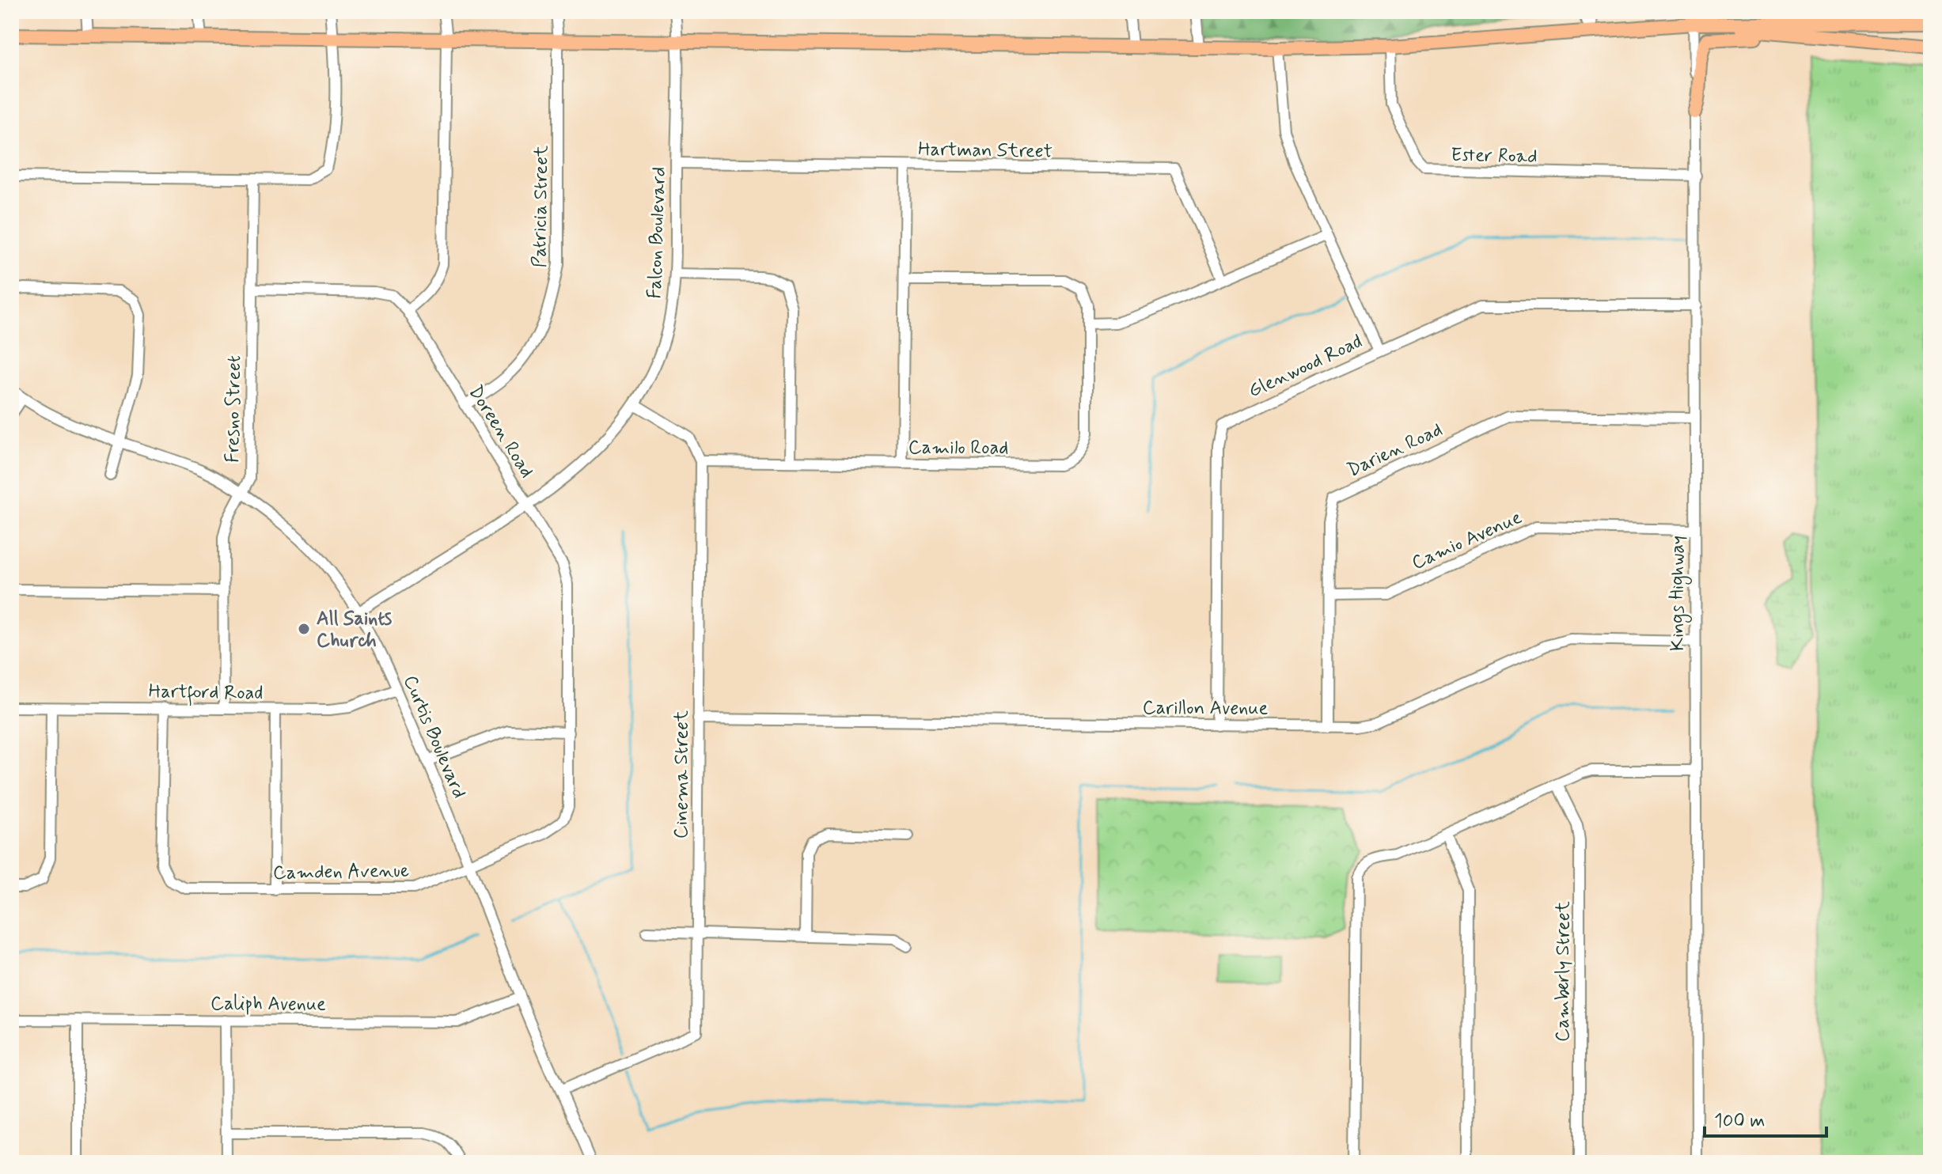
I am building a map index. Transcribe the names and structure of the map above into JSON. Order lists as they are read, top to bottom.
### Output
{
  "streets": {
    "street": [
      "Hartman Street",
      "Ester Road",
      "Patricia Street",
      "Falcon Boulevard",
      "Glenwood Road",
      "Fresno Street",
      "Doreen Road",
      "Camilo Road",
      "Darien Road",
      "Camio Avenue",
      "Kings Highway",
      "Hartford Road",
      "Carillon Avenue",
      "Curtis Boulevard",
      "Cinema Street",
      "Camden Avenue",
      "Camberly Street",
      "Caliph Avenue"
    ]
  },
  "crossings": [
    ["Hartman Street", "Falcon Boulevard"],
    ["Ester Road", "Kings Highway"],
    ["Patricia Street", "Doreen Road"],
    ["Falcon Boulevard", "Doreen Road"],
    ["Falcon Boulevard", "Curtis Boulevard"],
    ["Glenwood Road", "Kings Highway"],
    ["Glenwood Road", "Carillon Avenue"],
    ["Fresno Street", "Doreen Road"],
    ["Fresno Street", "Hartford Road"],
    ["Fresno Street", "Curtis Boulevard"],
    ["Doreen Road", "Camden Avenue"],
    ["Camilo Road", "Cinema Street"],
    ["Darien Road", "Camio Avenue"],
    ["Darien Road", "Kings Highway"],
    ["Darien Road", "Carillon Avenue"],
    ["Camio Avenue", "Kings Highway"],
    ["Kings Highway", "Carillon Avenue"],
    ["Hartford Road", "Curtis Boulevard"],
    ["Hartford Road", "Camden Avenue"],
    ["Carillon Avenue", "Cinema Street"],
    ["Curtis Boulevard", "Cinema Street"],
    ["Curtis Boulevard", "Camden Avenue"],
    ["Curtis Boulevard", "Caliph Avenue"]
  ],
  "places": ["All Saints Church"],
  "scale_bar": "100 m"
}
